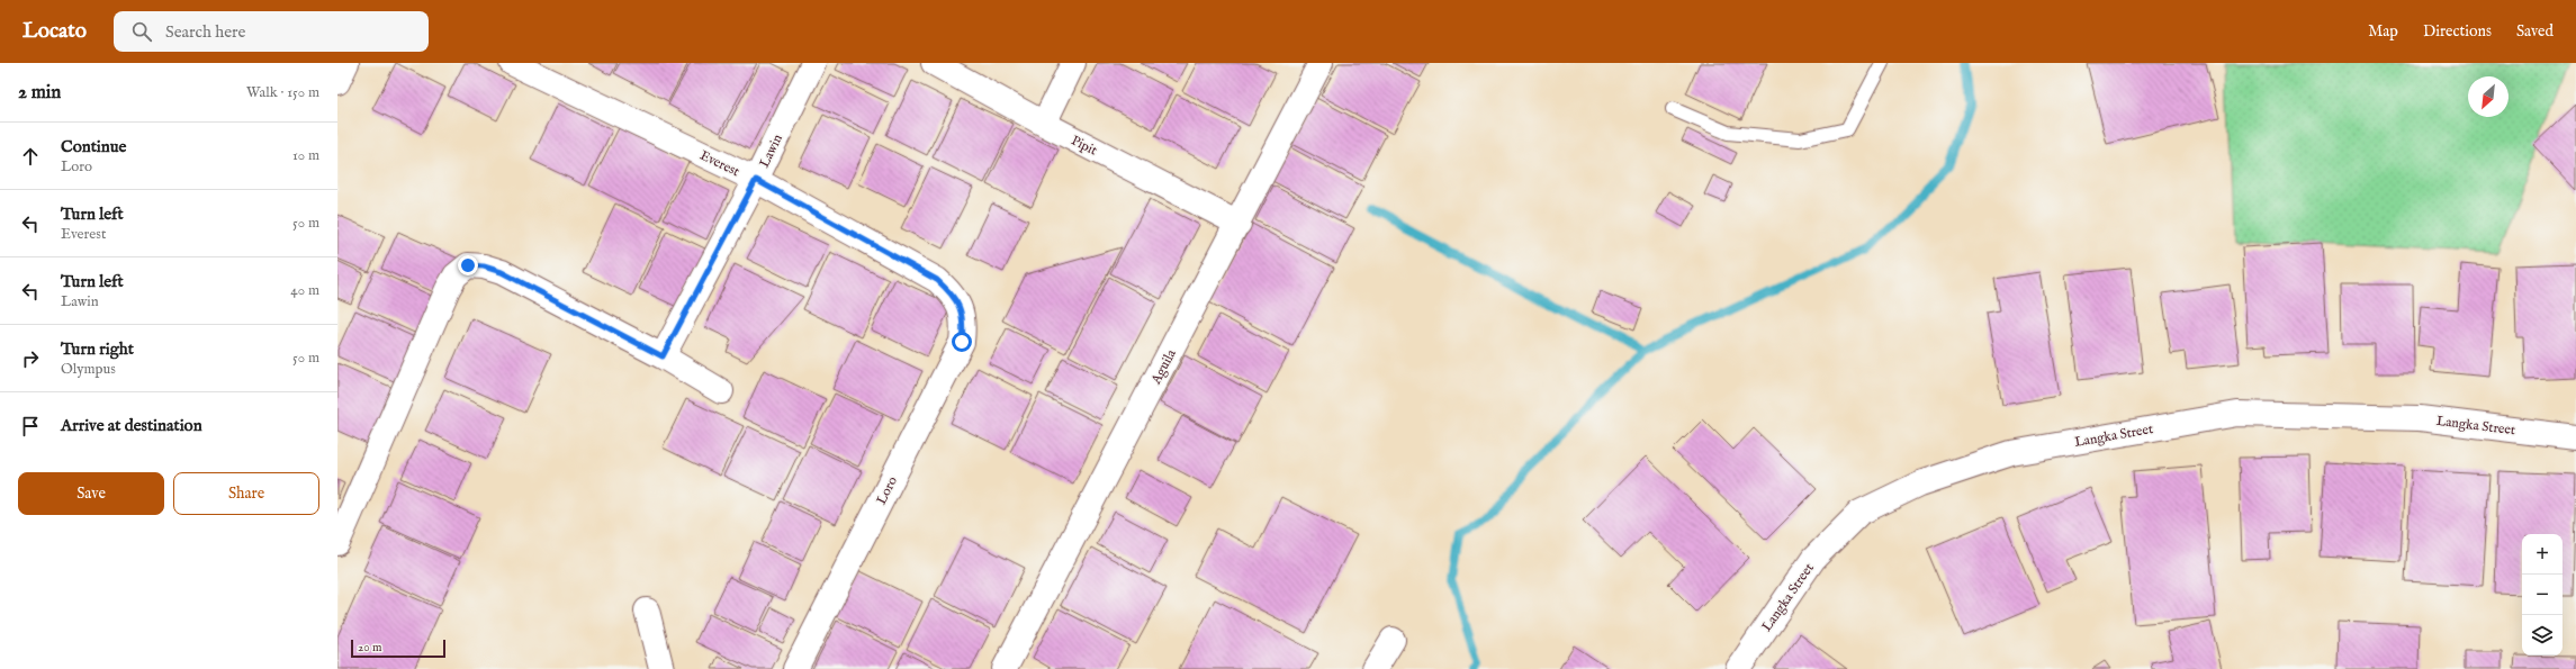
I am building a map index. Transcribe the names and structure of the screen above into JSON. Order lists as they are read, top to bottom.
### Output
{
  "streets": {
    "street": [
      "Pipit",
      "Lawin",
      "Everest",
      "Aguila",
      "Langka Street",
      "Loro"
    ]
  },
  "crossings": [
    ["Pipit", "Aguila"],
    ["Lawin", "Everest"],
    ["Everest", "Loro"]
  ],
  "scale_bar": "20 m",
  "north": "bottom left",
  "page": {
    "header": "Locato",
    "search": "Search here",
    "nav": ["Map", "Directions", "Saved"],
    "heading": ["2 min", "Walk · 150 m"],
    "list": [
      ["Continue", "Loro", "10 m"],
      ["Turn left", "Everest", "50 m"],
      ["Turn left", "Lawin", "40 m"],
      ["Turn right", "Olympus", "50 m"],
      "Arrive at destination"
    ],
    "buttons": ["Save", "Share"],
    "map_buttons": ["+", "−"],
    "scale": "20 m"
  }
}
